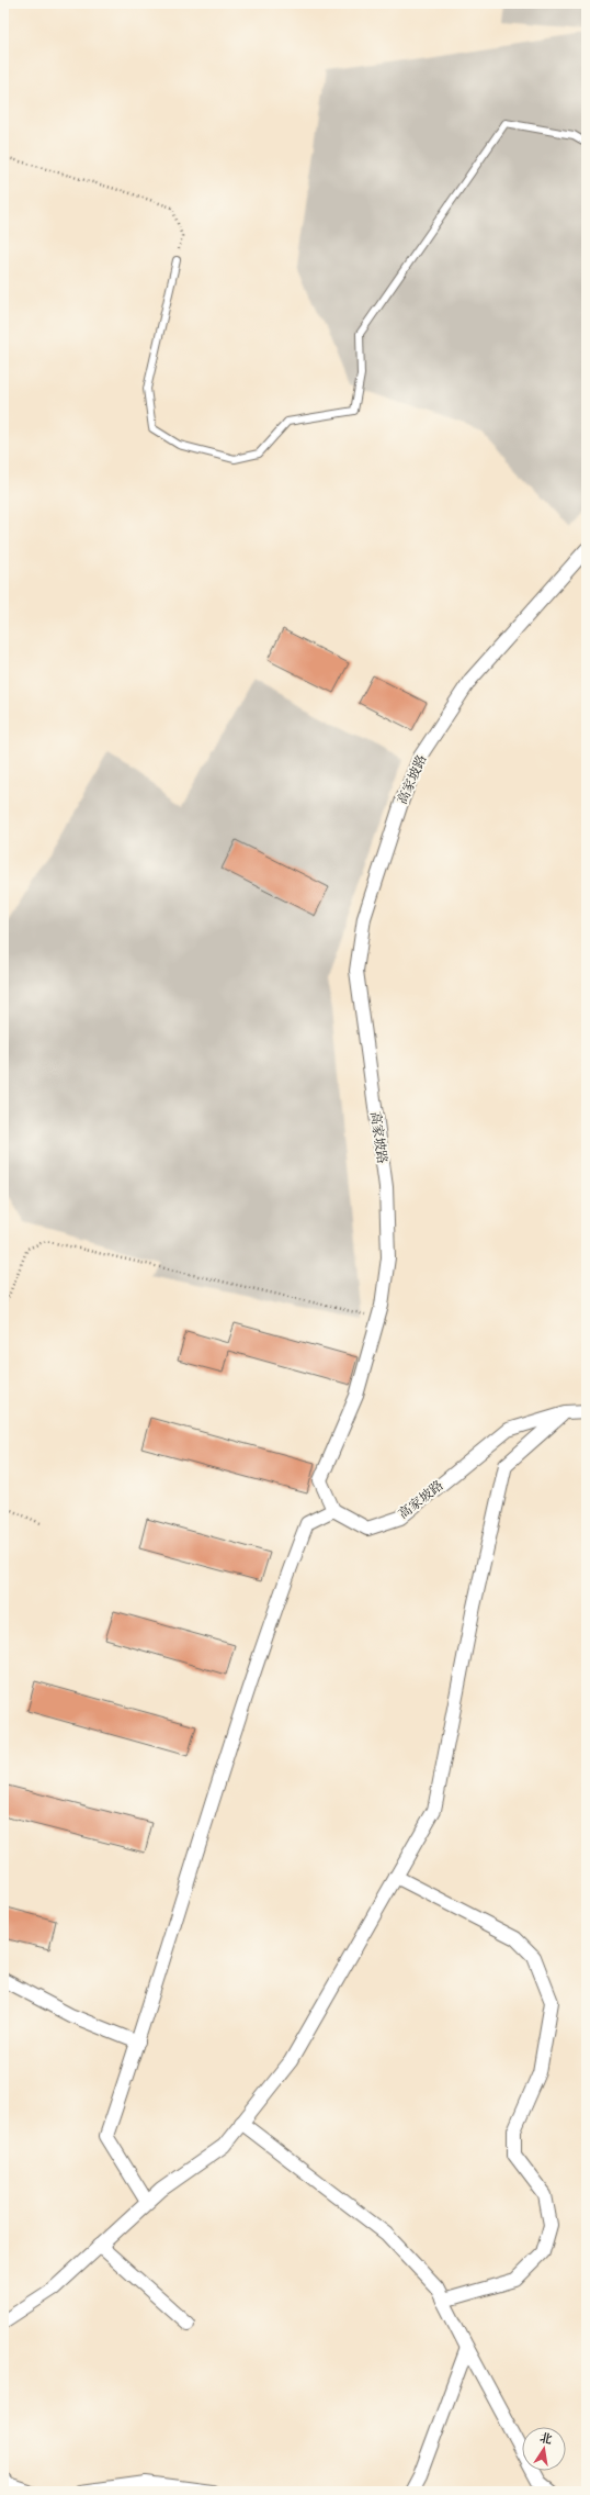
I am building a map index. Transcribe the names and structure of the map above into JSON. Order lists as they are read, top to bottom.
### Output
{
  "streets": {
    "street": ["高家坡路"]
  },
  "north": "top"
}
